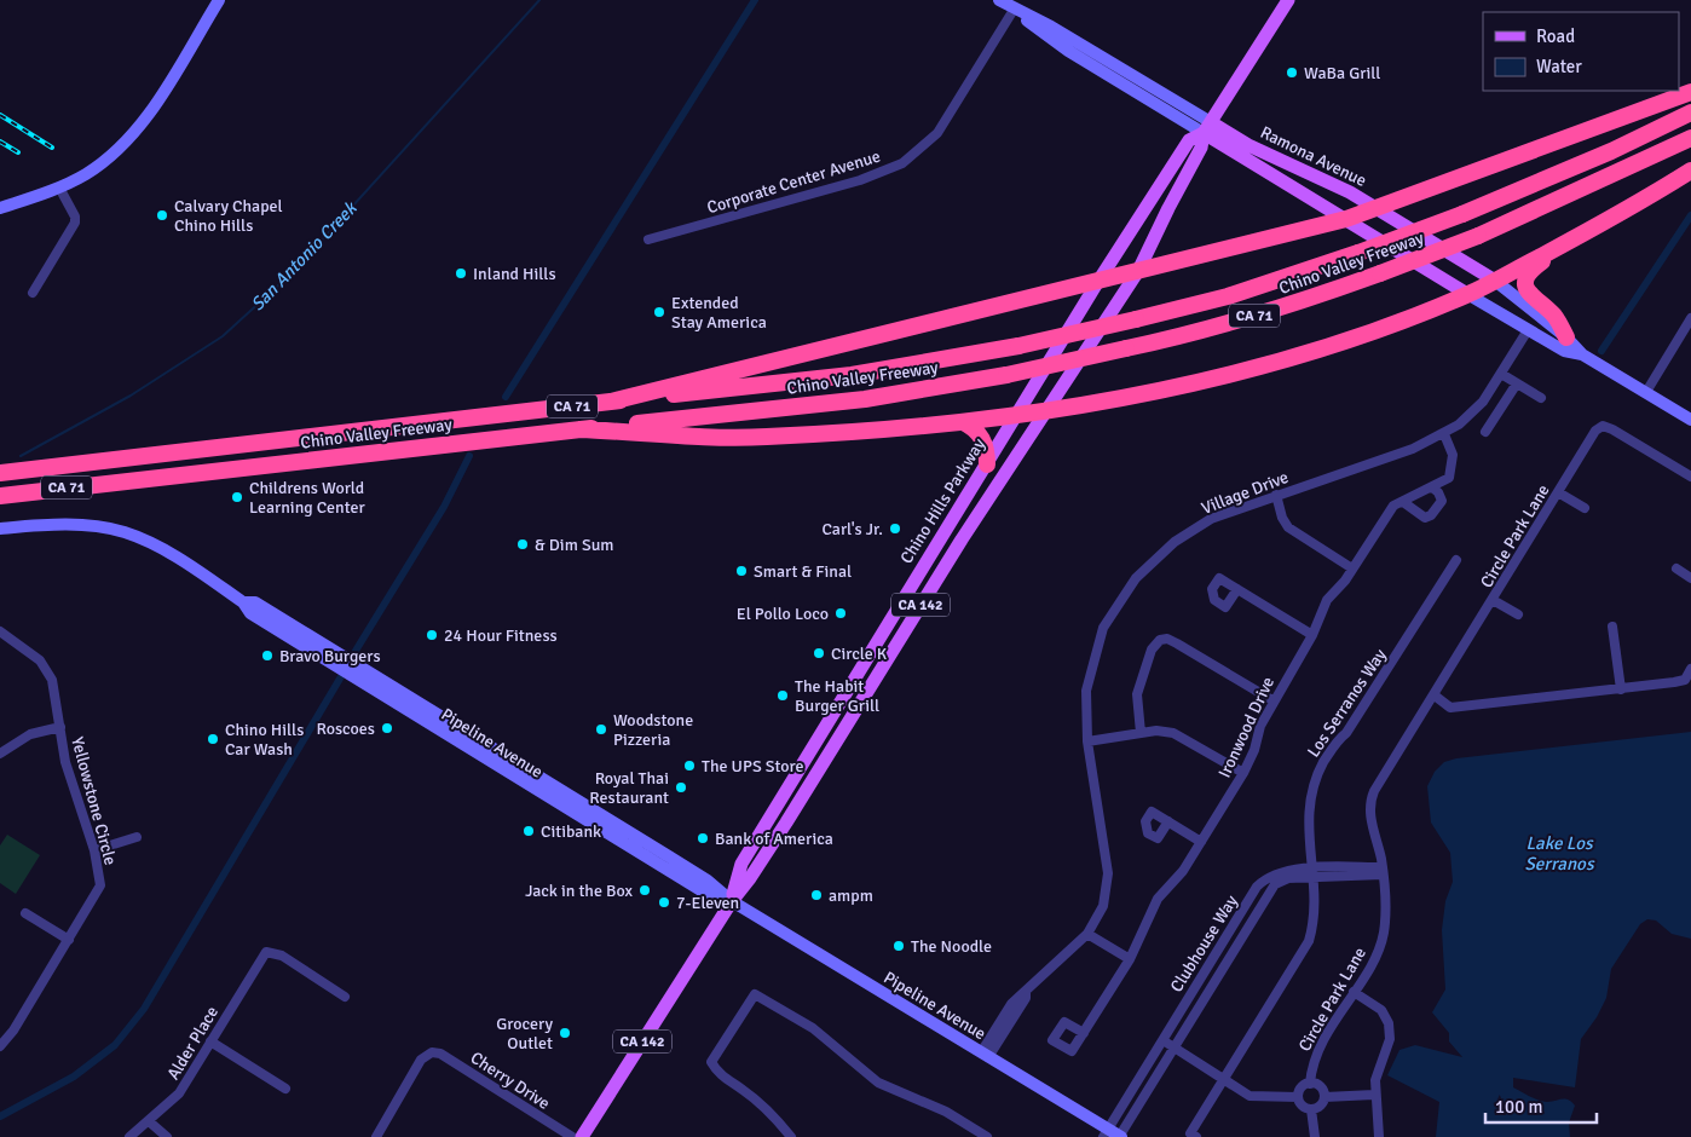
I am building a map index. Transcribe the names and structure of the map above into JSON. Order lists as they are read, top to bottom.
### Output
{
  "streets": {
    "highway": ["Chino Valley Freeway", "CA 71"],
    "main road": [
      "Ramona Avenue",
      "Chino Hills Parkway",
      "CA 142",
      "Pipeline Avenue"
    ],
    "street": [
      "Corporate Center Avenue",
      "Village Drive",
      "Circle Park Lane",
      "Los Serranos Way",
      "Ironwood Drive",
      "Yellowstone Circle",
      "Clubhouse Way",
      "Alder Place",
      "Cherry Drive"
    ]
  },
  "crossings": [
    ["Ramona Avenue", "Corporate Center Avenue"],
    ["Ramona Avenue", "Village Drive"],
    ["Ramona Avenue", "Chino Hills Parkway"],
    ["Village Drive", "Ironwood Drive"],
    ["Village Drive", "Pipeline Avenue"],
    ["Chino Hills Parkway", "Pipeline Avenue"],
    ["Circle Park Lane", "Clubhouse Way"],
    ["Los Serranos Way", "Clubhouse Way"],
    ["Pipeline Avenue", "Clubhouse Way"]
  ],
  "water": ["San Antonio Creek", "Lake Los Serranos"],
  "places": [
    "WaBa Grill",
    "Calvary Chapel Chino Hills",
    "Inland Hills",
    "Extended Stay America",
    "Childrens World Learning Center",
    "Carl's Jr.",
    "& Dim Sum",
    "Smart & Final",
    "El Pollo Loco",
    "24 Hour Fitness",
    "Circle K",
    "Bravo Burgers",
    "The Habit Burger Grill",
    "Roscoes",
    "Woodstone Pizzeria",
    "Chino Hills Car Wash",
    "The UPS Store",
    "Royal Thai Restaurant",
    "Citibank",
    "Bank of America",
    "Jack in the Box",
    "ampm",
    "7-Eleven",
    "The Noodle",
    "Grocery Outlet"
  ],
  "legend": ["Road", "Water"],
  "scale_bar": "100 m"
}
